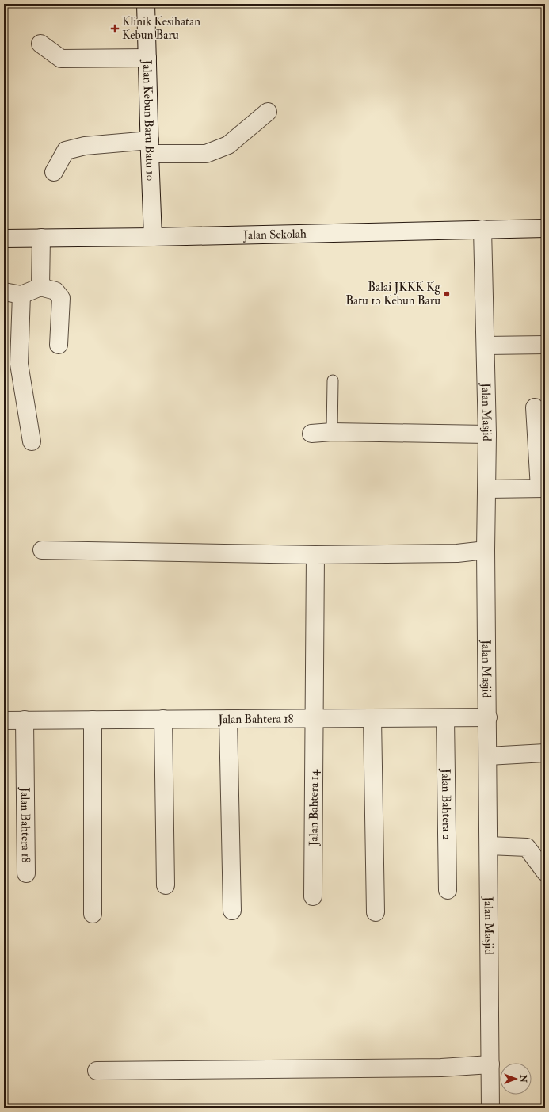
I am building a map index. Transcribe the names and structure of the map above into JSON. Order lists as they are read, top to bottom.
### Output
{
  "streets": {
    "street": [
      "Jalan Kebun Baru Batu 10",
      "Jalan Sekolah",
      "Jalan Masjid",
      "Jalan Bahtera 18",
      "Jalan Bahtera 2",
      "Jalan Bahtera 14"
    ]
  },
  "crossings": [
    ["Jalan Kebun Baru Batu 10", "Jalan Sekolah"],
    ["Jalan Sekolah", "Jalan Masjid"],
    ["Jalan Masjid", "Jalan Bahtera 18"],
    ["Jalan Bahtera 18", "Jalan Bahtera 2"],
    ["Jalan Bahtera 18", "Jalan Bahtera 14"]
  ],
  "places": {
    "health": ["Klinik Kesihatan Kebun Baru"],
    "other": ["Balai JKKK Kg Batu 10 Kebun Baru"]
  },
  "north": "right"
}
